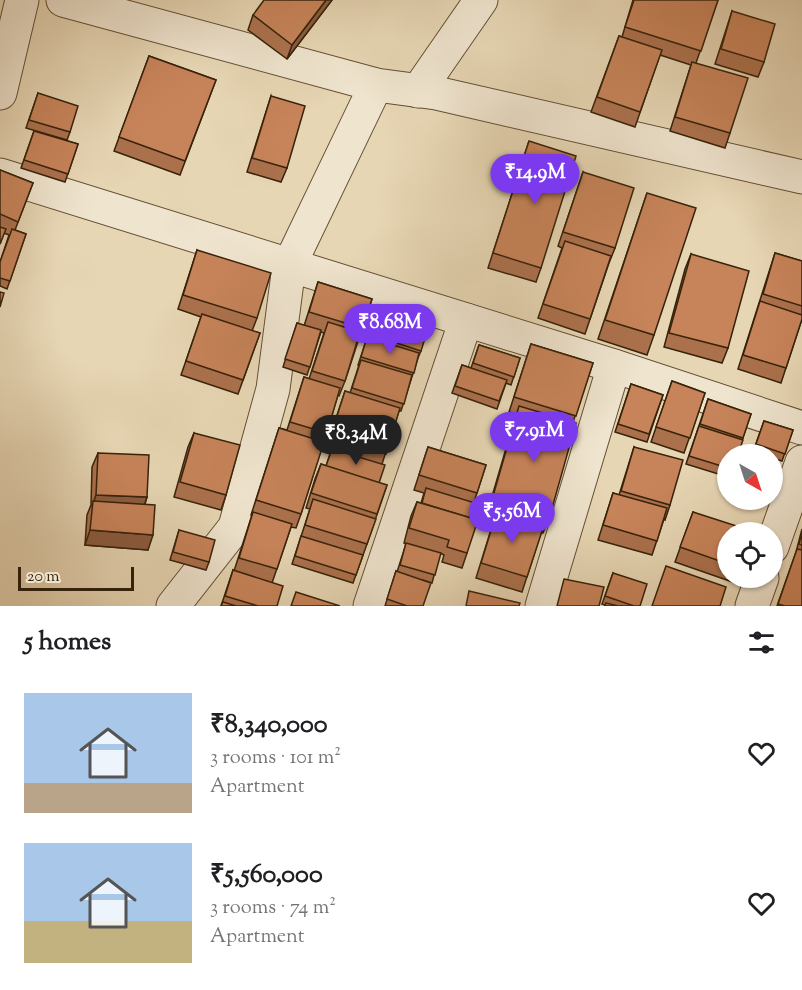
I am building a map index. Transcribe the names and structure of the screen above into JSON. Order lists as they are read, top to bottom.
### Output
{
  "scale_bar": "20 m",
  "north": "bottom right",
  "page": {
    "price": [
      "₹14.9M",
      "₹8.68M",
      "₹7.91M",
      "₹8.34M",
      "₹5.56M"
    ],
    "scale": "20 m",
    "heading": "5 homes",
    "list": [
      {
        "name": "₹8,340,000",
        "note": "3 rooms · 101 m² · Apartment"
      },
      {
        "name": "₹5,560,000",
        "note": "3 rooms · 74 m² · Apartment"
      }
    ]
  }
}
